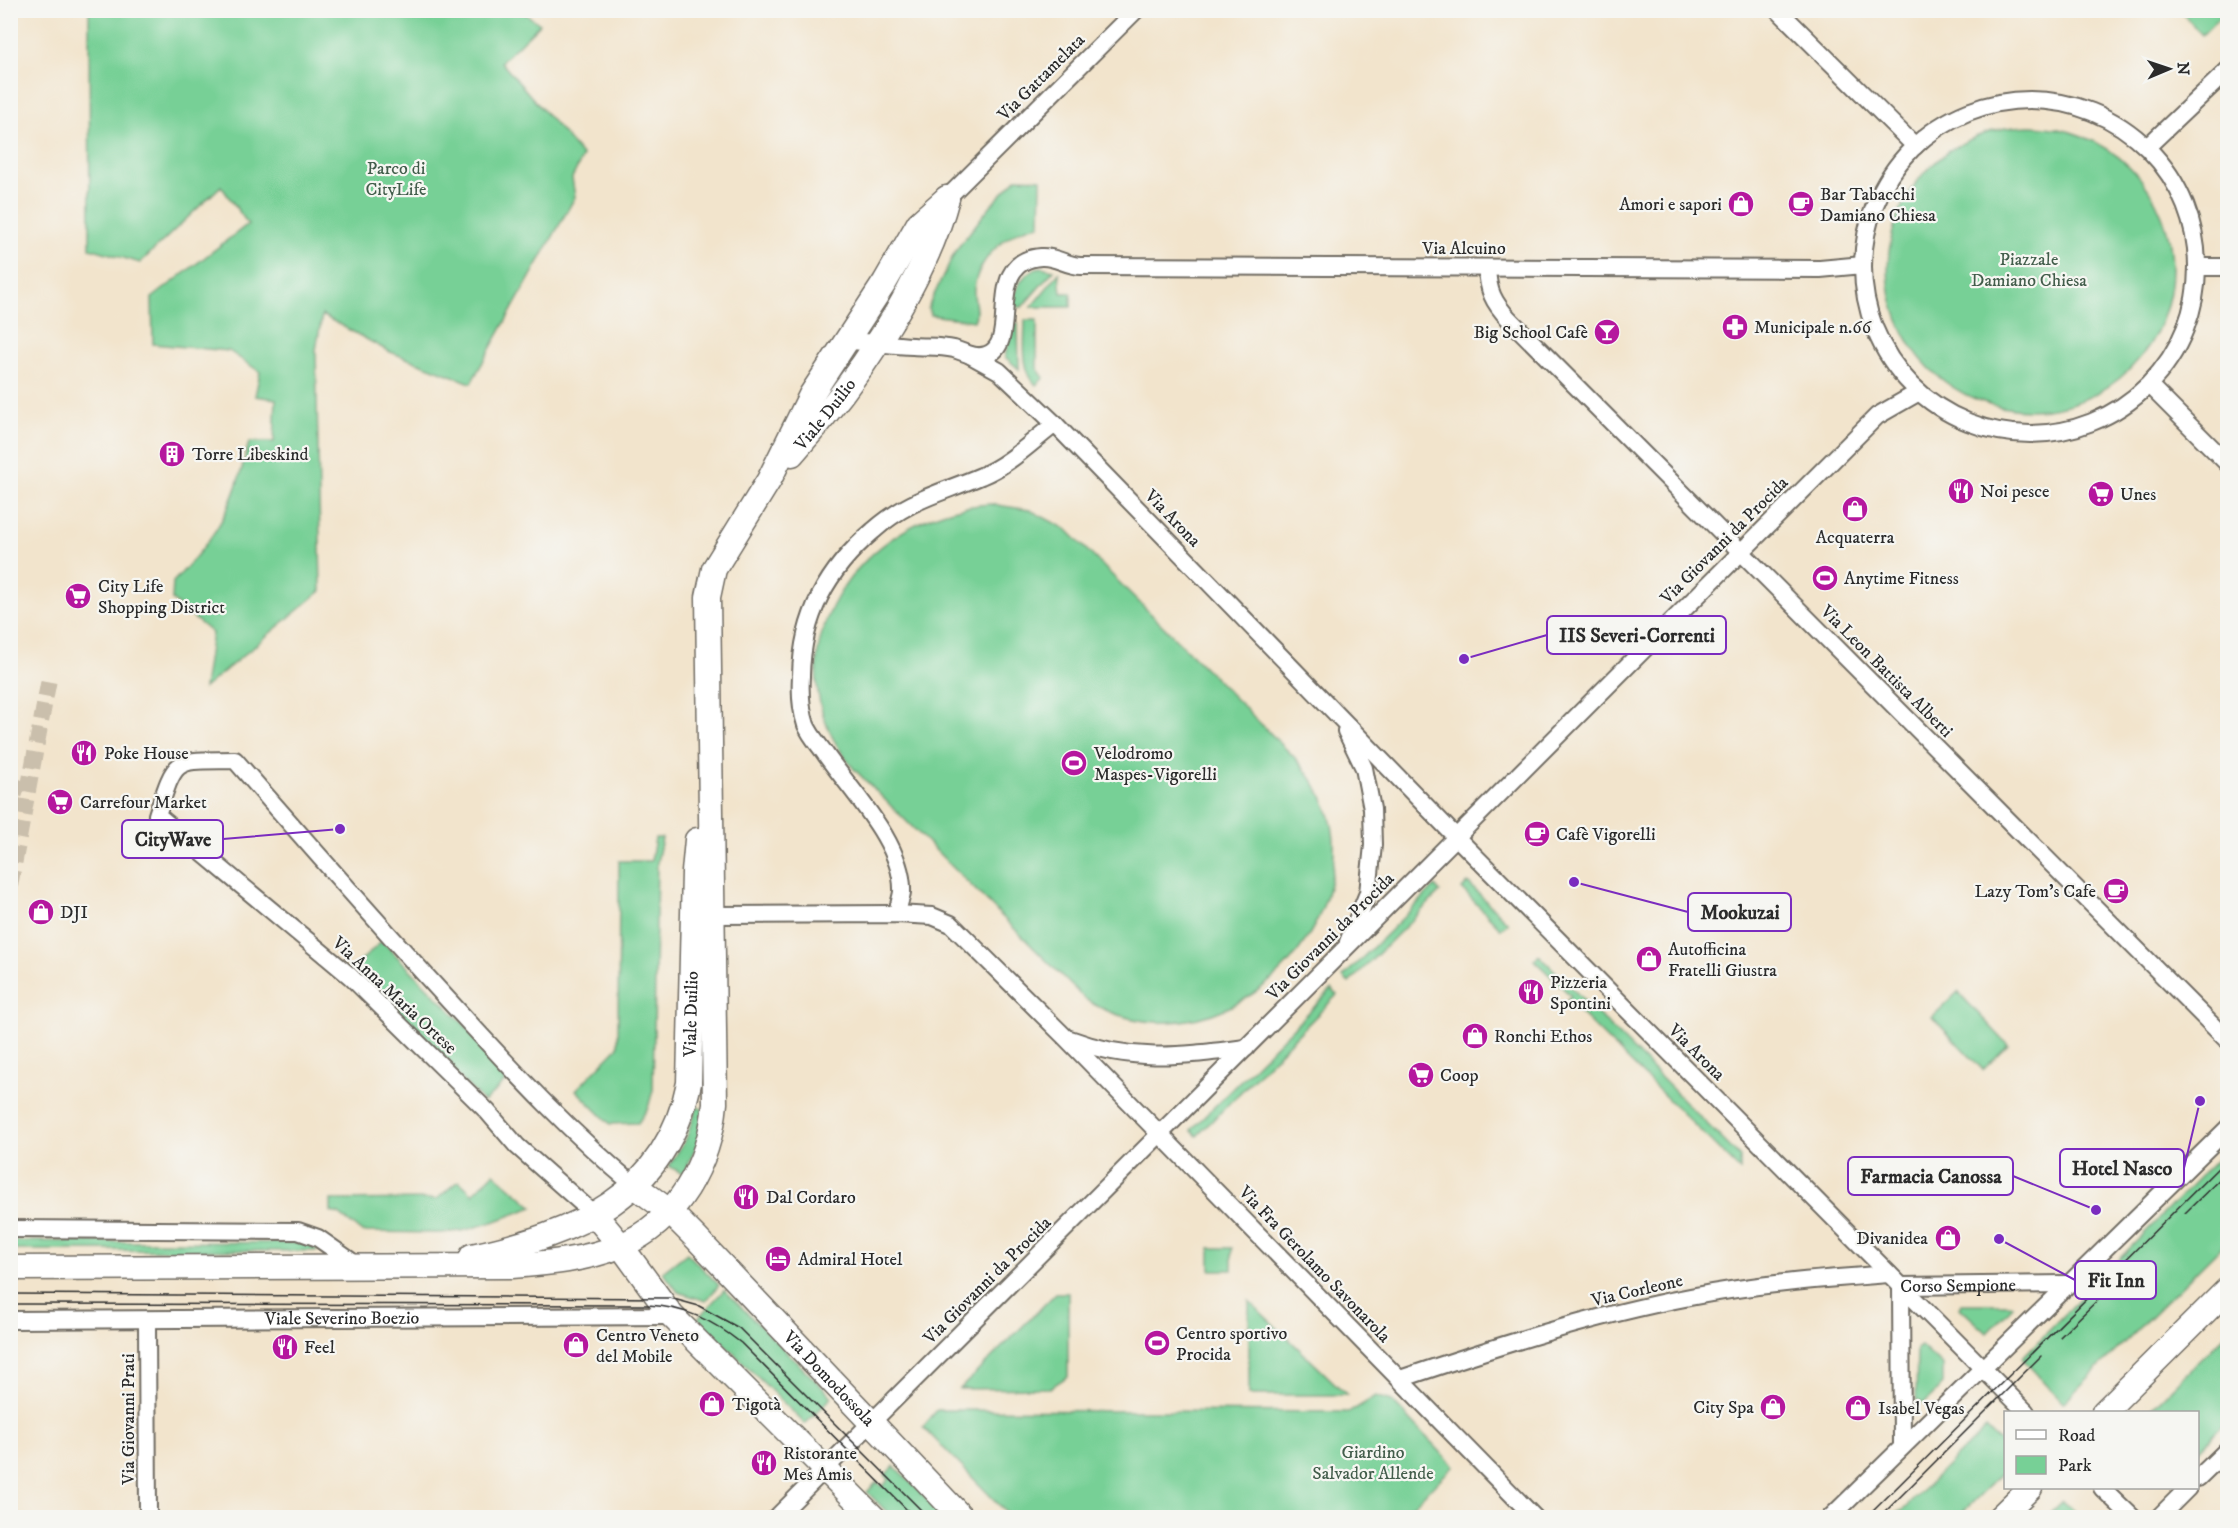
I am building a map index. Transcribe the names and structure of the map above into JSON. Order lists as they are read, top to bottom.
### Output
{
  "streets": {
    "street": [
      "Via Gattamelata",
      "Via Alcuino",
      "Viale Duilio",
      "Via Arona",
      "Via Giovanni da Procida",
      "Via Leon Battista Alberti",
      "Via Anna Maria Ortese",
      "Via Fra Gerolamo Savonarola",
      "Via Corleone",
      "Corso Sempione",
      "Viale Severino Boezio",
      "Via Domodossola",
      "Via Giovanni Prati"
    ]
  },
  "crossings": [
    ["Via Gattamelata", "Viale Duilio"],
    ["Via Alcuino", "Via Arona"],
    ["Via Alcuino", "Via Leon Battista Alberti"],
    ["Viale Duilio", "Via Arona"],
    ["Viale Duilio", "Via Anna Maria Ortese"],
    ["Viale Duilio", "Via Fra Gerolamo Savonarola"],
    ["Viale Duilio", "Via Domodossola"],
    ["Via Arona", "Via Giovanni da Procida"],
    ["Via Arona", "Via Corleone"],
    ["Via Arona", "Corso Sempione"],
    ["Via Giovanni da Procida", "Via Leon Battista Alberti"],
    ["Via Giovanni da Procida", "Via Fra Gerolamo Savonarola"],
    ["Via Giovanni da Procida", "Via Domodossola"],
    ["Via Anna Maria Ortese", "Via Domodossola"],
    ["Via Fra Gerolamo Savonarola", "Via Corleone"],
    ["Via Corleone", "Corso Sempione"],
    ["Viale Severino Boezio", "Via Giovanni Prati"]
  ],
  "parks": ["Parco di CityLife", "Piazzale Damiano Chiesa", "Giardino Salvador Allende"],
  "places": {
    "shop": [
      "Amori e sapori",
      "Acquaterra",
      "DJI",
      "Autofficina Fratelli Giustra",
      "Ronchi Ethos",
      "Divanidea",
      "Centro Veneto del Mobile",
      "Tigotà",
      "City Spa",
      "Isabel Vegas"
    ],
    "cafe": ["Bar Tabacchi Damiano Chiesa", "Cafè Vigorelli", "Lazy Tom's Cafe"],
    "pharmacy": ["Municipale n.66"],
    "bar": ["Big School Cafè"],
    "building": ["Torre Libeskind"],
    "restaurant": [
      "Noi pesce",
      "Poke House",
      "Pizzeria Spontini",
      "Dal Cordaro",
      "Feel",
      "Ristorante Mes Amis"
    ],
    "supermarket": [
      "Unes",
      "City Life Shopping District",
      "Carrefour Market",
      "Coop"
    ],
    "sports": ["Anytime Fitness", "Velodromo Maspes-Vigorelli", "Centro sportivo Procida"],
    "other": [
      "IIS Severi-Correnti",
      "CityWave",
      "Mookuzai",
      "Hotel Nasco",
      "Farmacia Canossa",
      "Fit Inn"
    ],
    "hotel": ["Admiral Hotel"]
  },
  "legend": ["Road", "Park"],
  "north": "right"
}
